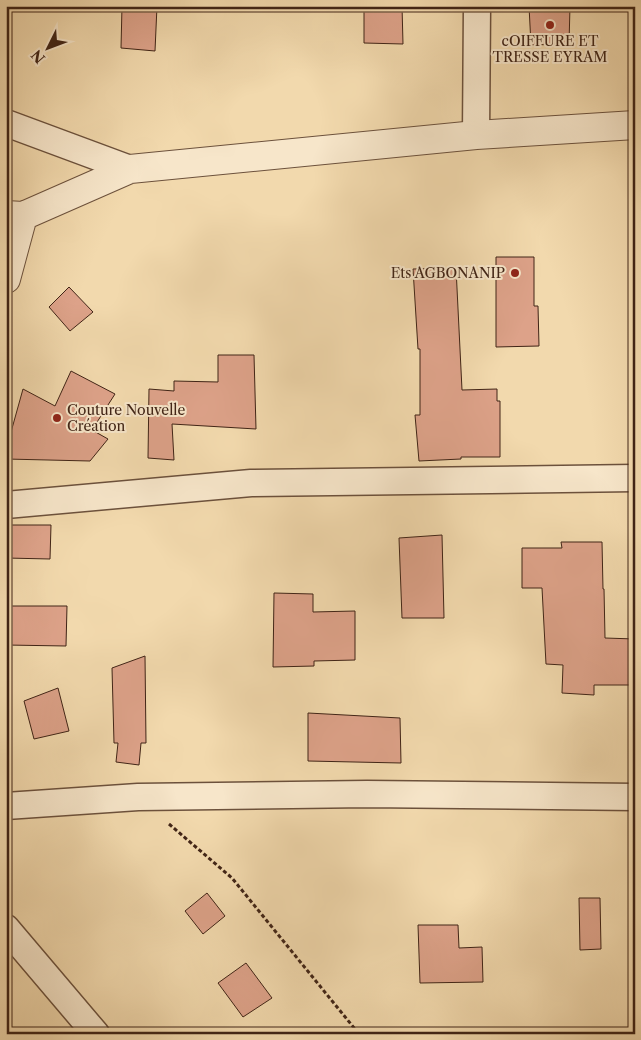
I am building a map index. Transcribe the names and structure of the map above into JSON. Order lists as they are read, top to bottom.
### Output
{
  "places": ["cOIFFURE ET TRESSE EYRAM", "Ets AGBONANIP", "Couture Nouvelle Création"],
  "north": "bottom left"
}
